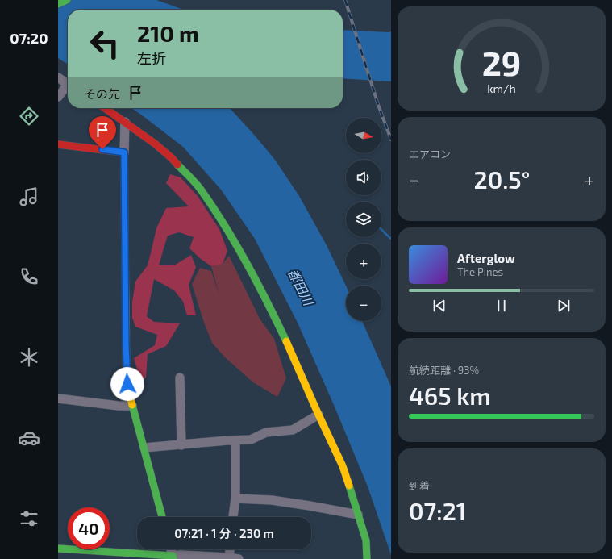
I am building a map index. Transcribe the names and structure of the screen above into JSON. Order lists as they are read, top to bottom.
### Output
{
  "water": ["都田川"],
  "north": "right",
  "page": {
    "tabs": "07:20",
    "turn": ["210 m", "左折"],
    "then": "その先",
    "tile": [
      "エアコン",
      ["航続距離 · 93%", "465 km"],
      ["到着", "07:21"]
    ],
    "map_buttons": ["+", "−"],
    "heat": ["−", "20.5°", "+"],
    "song": ["Afterglow", "The Pines"],
    "limit": "40",
    "trip": "07:21 · 1 分 · 230 m",
    "gauge": ["29", "km/h"]
  }
}
